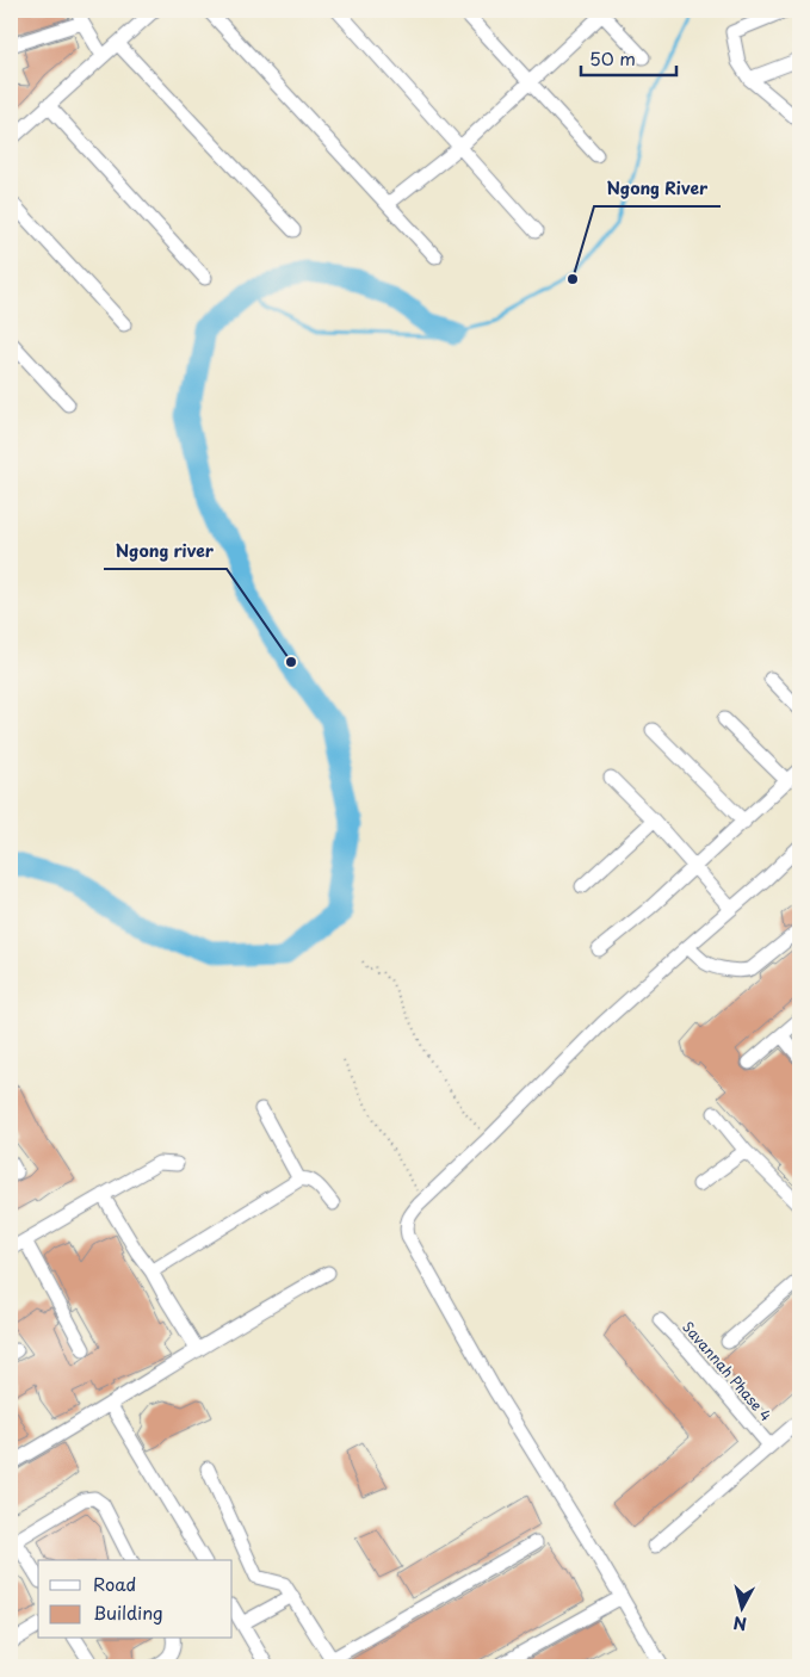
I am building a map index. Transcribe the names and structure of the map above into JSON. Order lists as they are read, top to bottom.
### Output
{
  "streets": {
    "street": ["Savannah Phase 4"]
  },
  "places": ["Ngong River", "Ngong river"],
  "legend": ["Road", "Building"],
  "scale_bar": "50 m",
  "north": "bottom"
}
